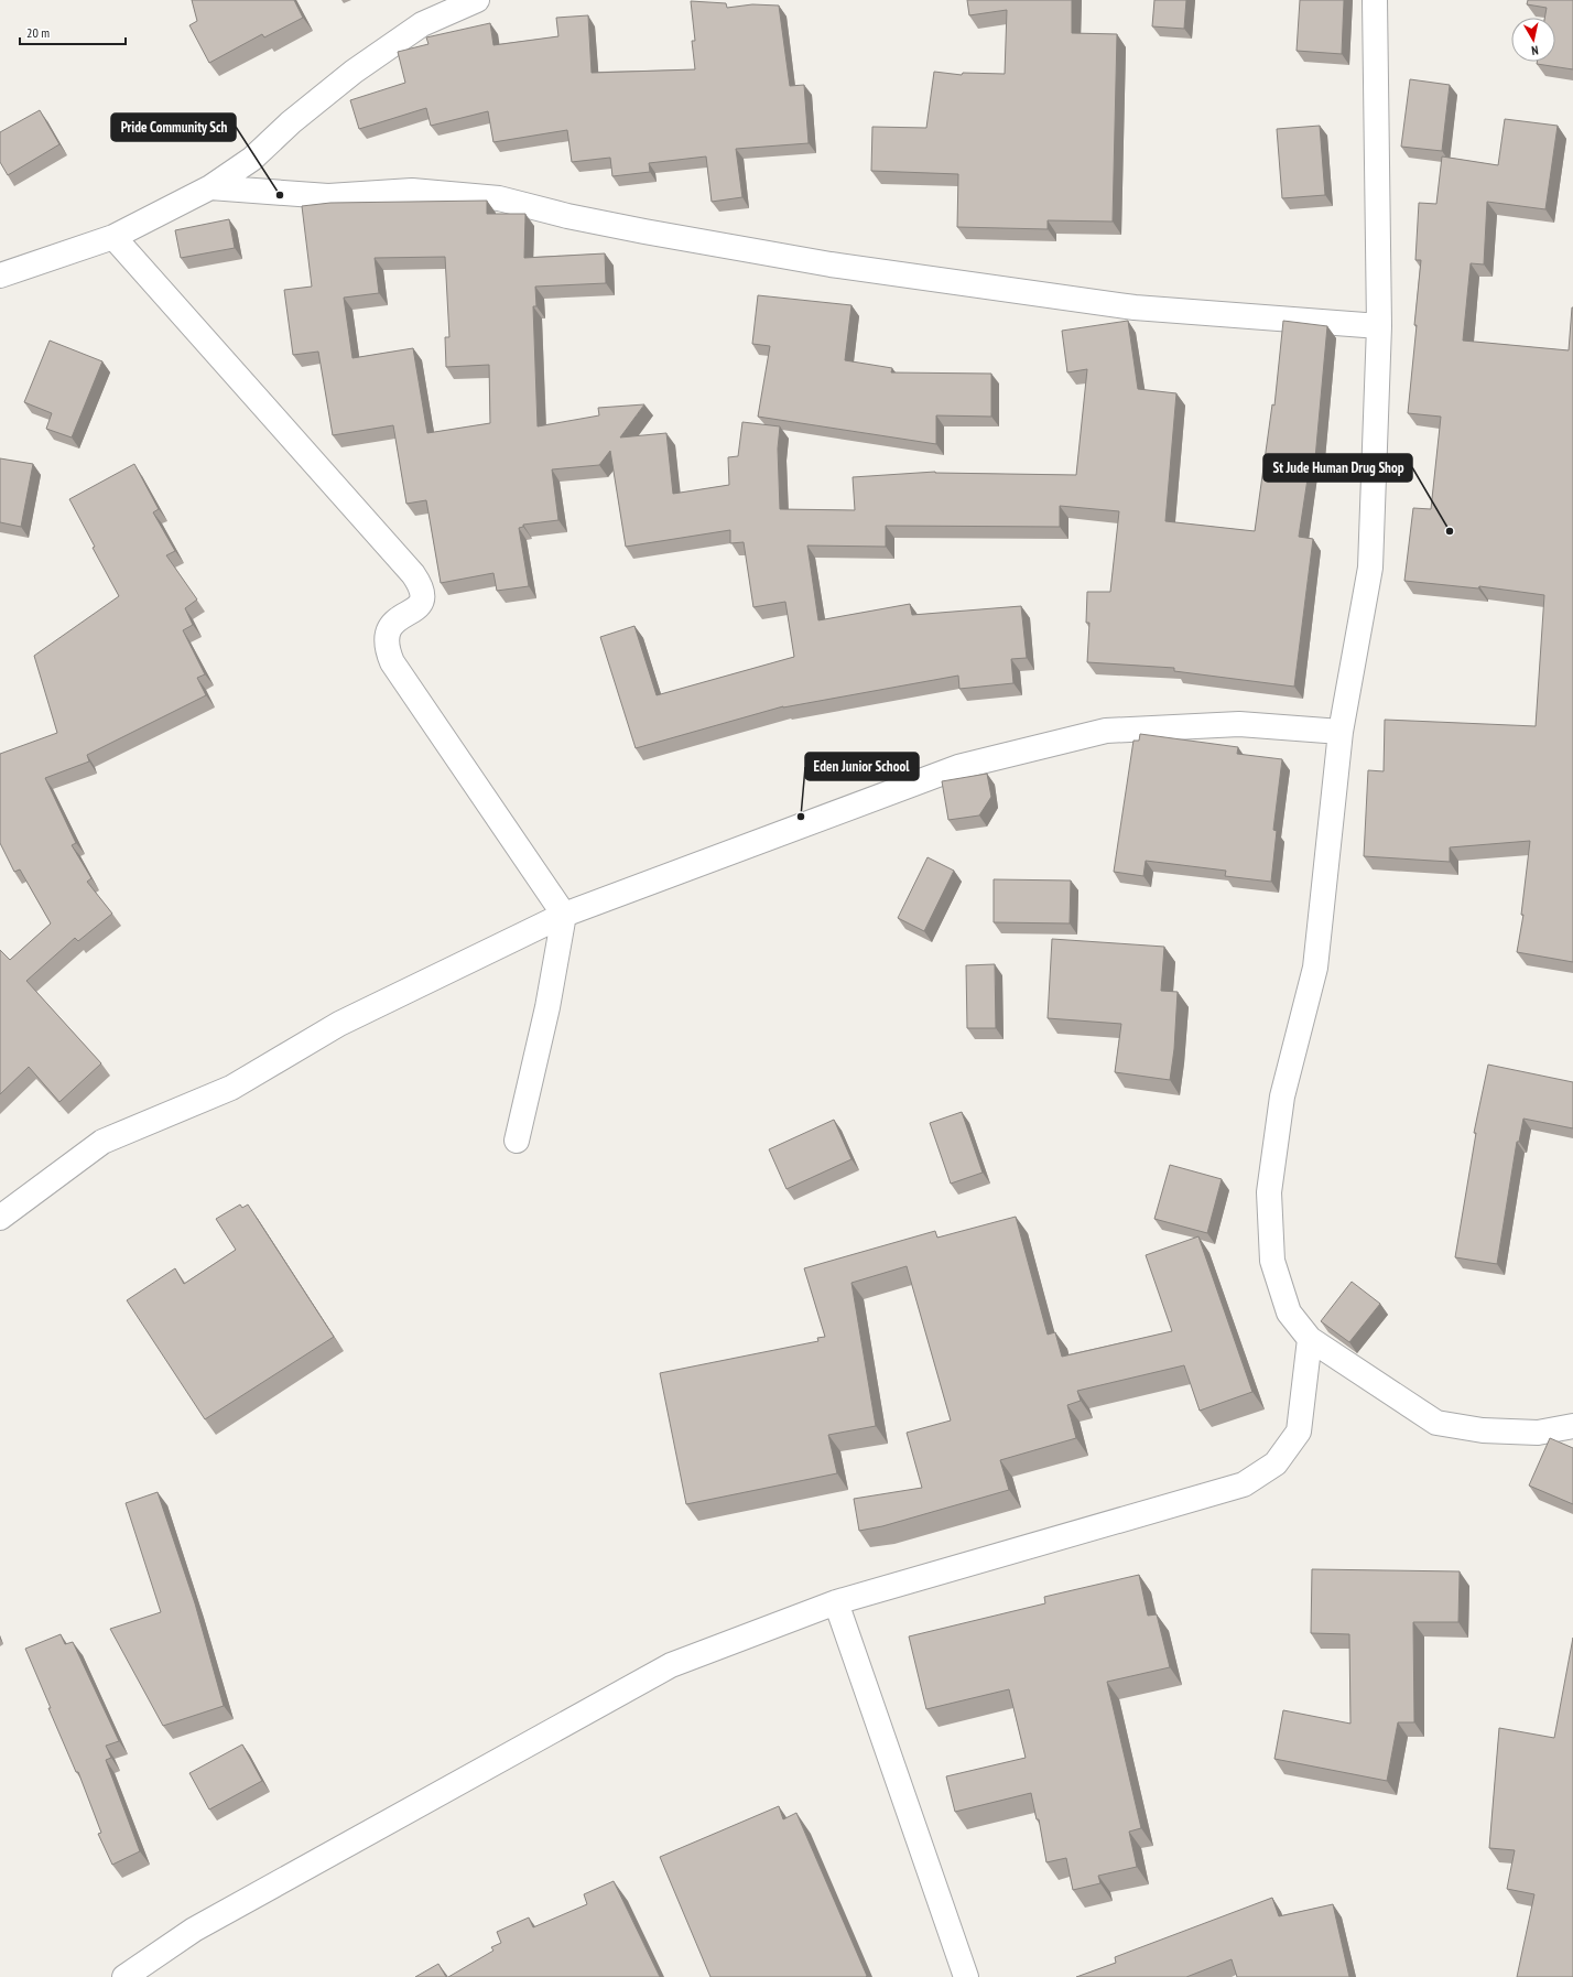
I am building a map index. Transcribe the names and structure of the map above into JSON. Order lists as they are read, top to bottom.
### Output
{
  "places": ["Pride Community Sch", "St Jude Human Drug Shop", "Eden Junior School"],
  "scale_bar": "20 m",
  "north": "bottom"
}
